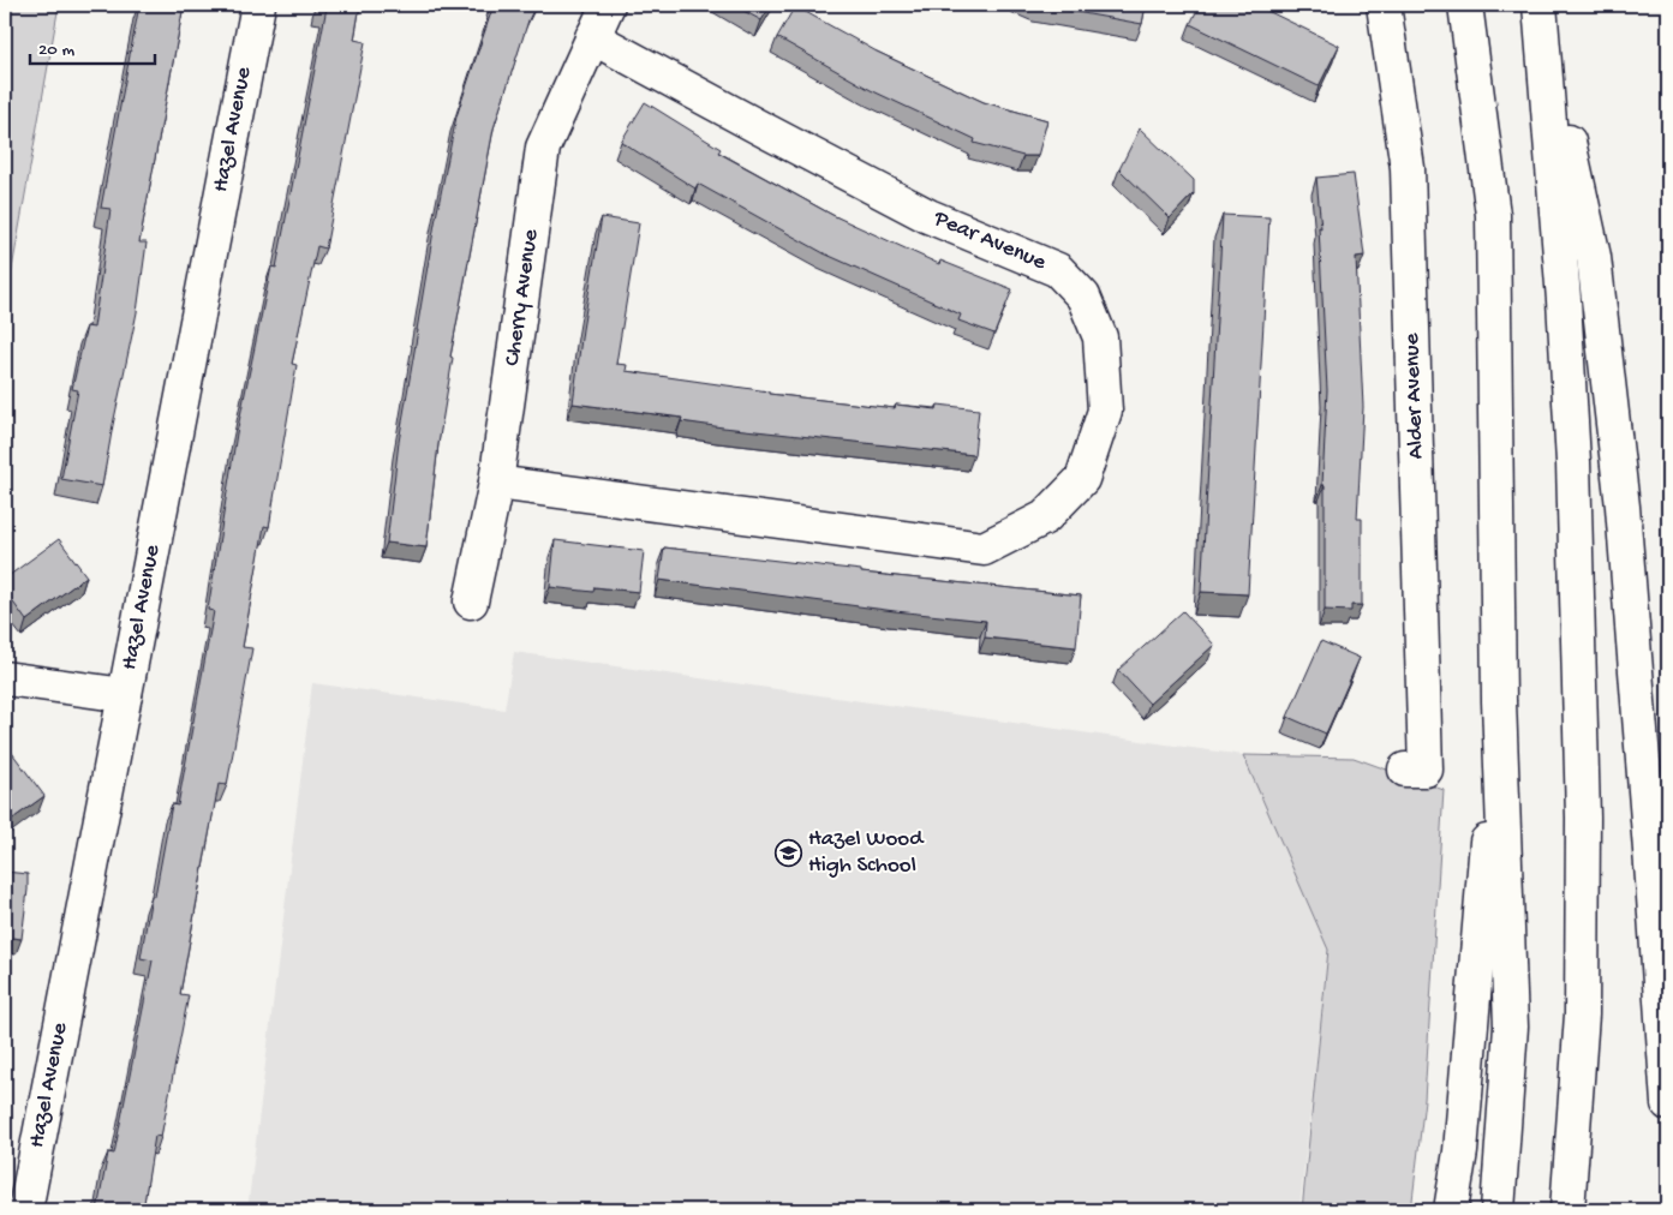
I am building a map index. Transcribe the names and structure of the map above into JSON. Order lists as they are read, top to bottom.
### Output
{
  "streets": {
    "main road": [
      "Hazel Avenue",
      "Pear Avenue",
      "Cherry Avenue",
      "Alder Avenue"
    ]
  },
  "crossings": [
    ["Pear Avenue", "Cherry Avenue"]
  ],
  "places": {
    "school or university": ["Hazel Wood High School"]
  },
  "scale_bar": "20 m"
}
